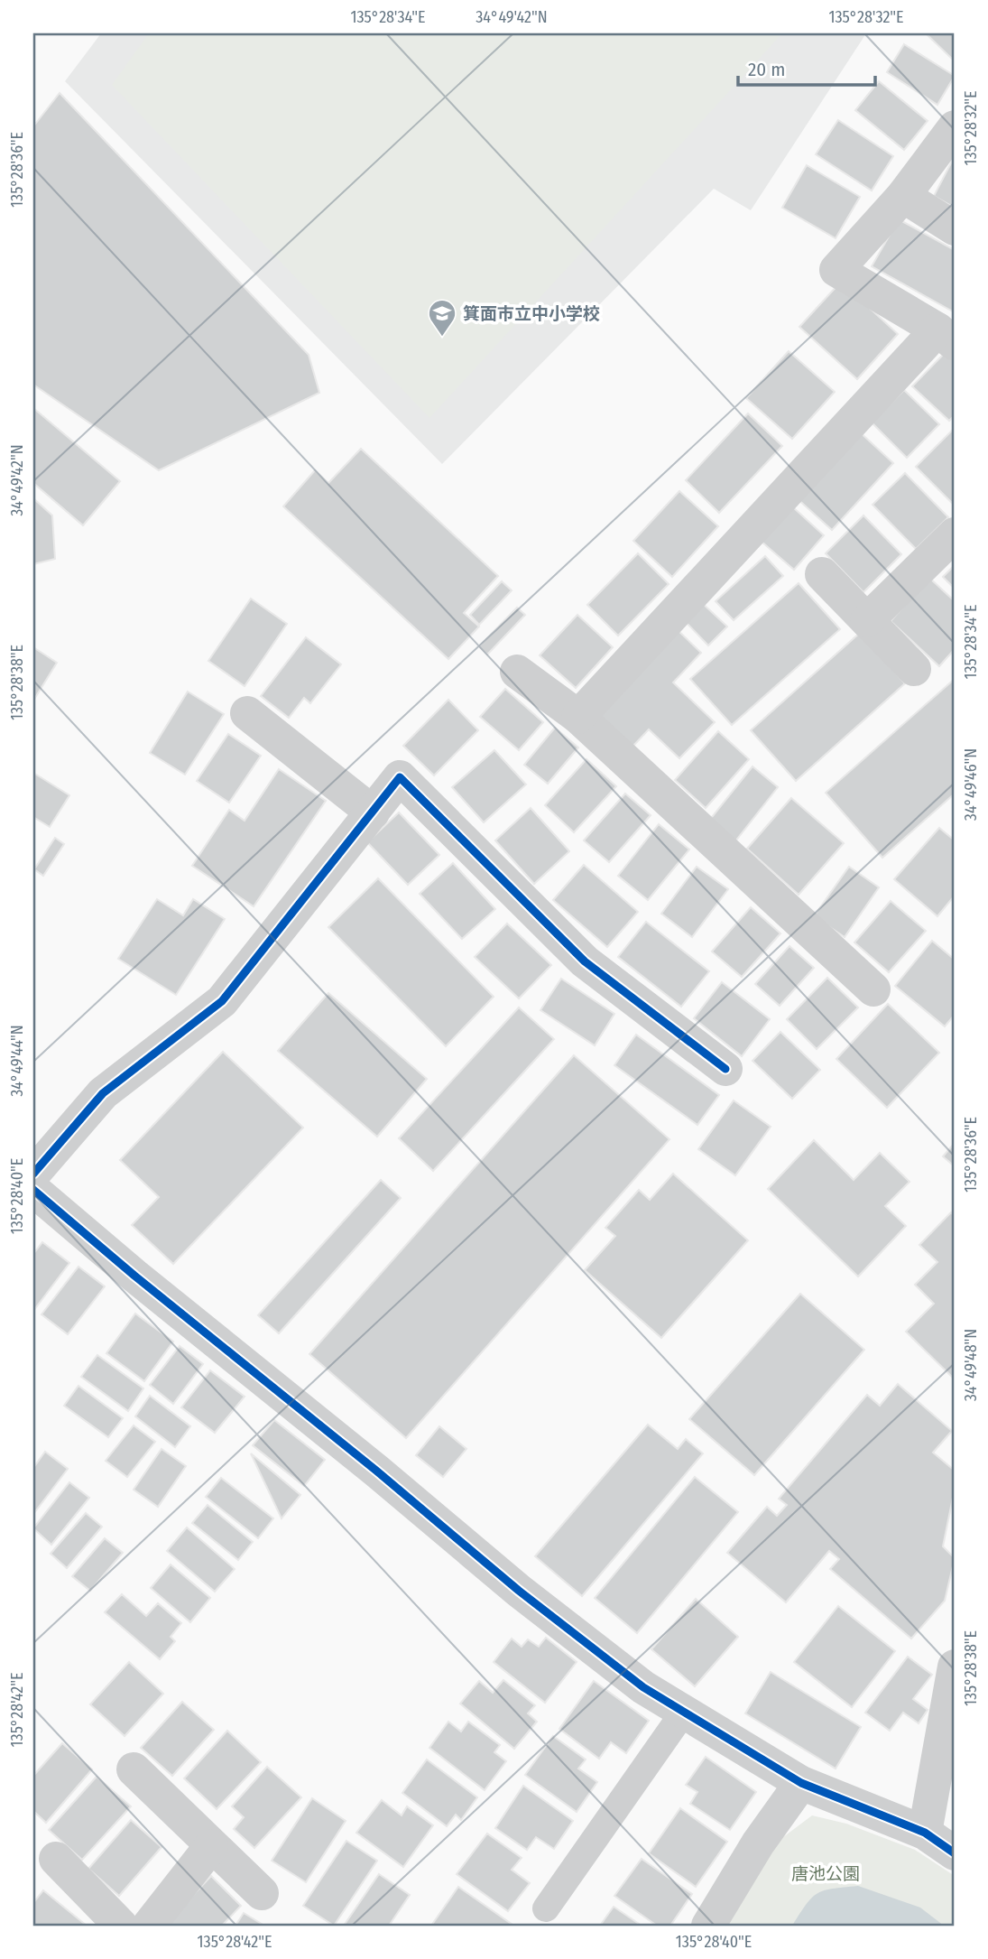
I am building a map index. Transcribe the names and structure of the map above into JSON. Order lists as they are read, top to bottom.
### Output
{
  "parks": ["唐池公園"],
  "places": {
    "school or university": ["箕面市立中小学校"]
  },
  "scale_bar": "20 m",
  "coordinates": [
    "135°28'34\"E",
    "34°49'42\"N",
    "135°28'32\"E",
    "135°28'36\"E",
    "135°28'38\"E",
    "34°49'46\"N",
    "34°49'44\"N",
    "135°28'40\"E",
    "34°49'48\"N",
    "135°28'42\"E"
  ]
}
